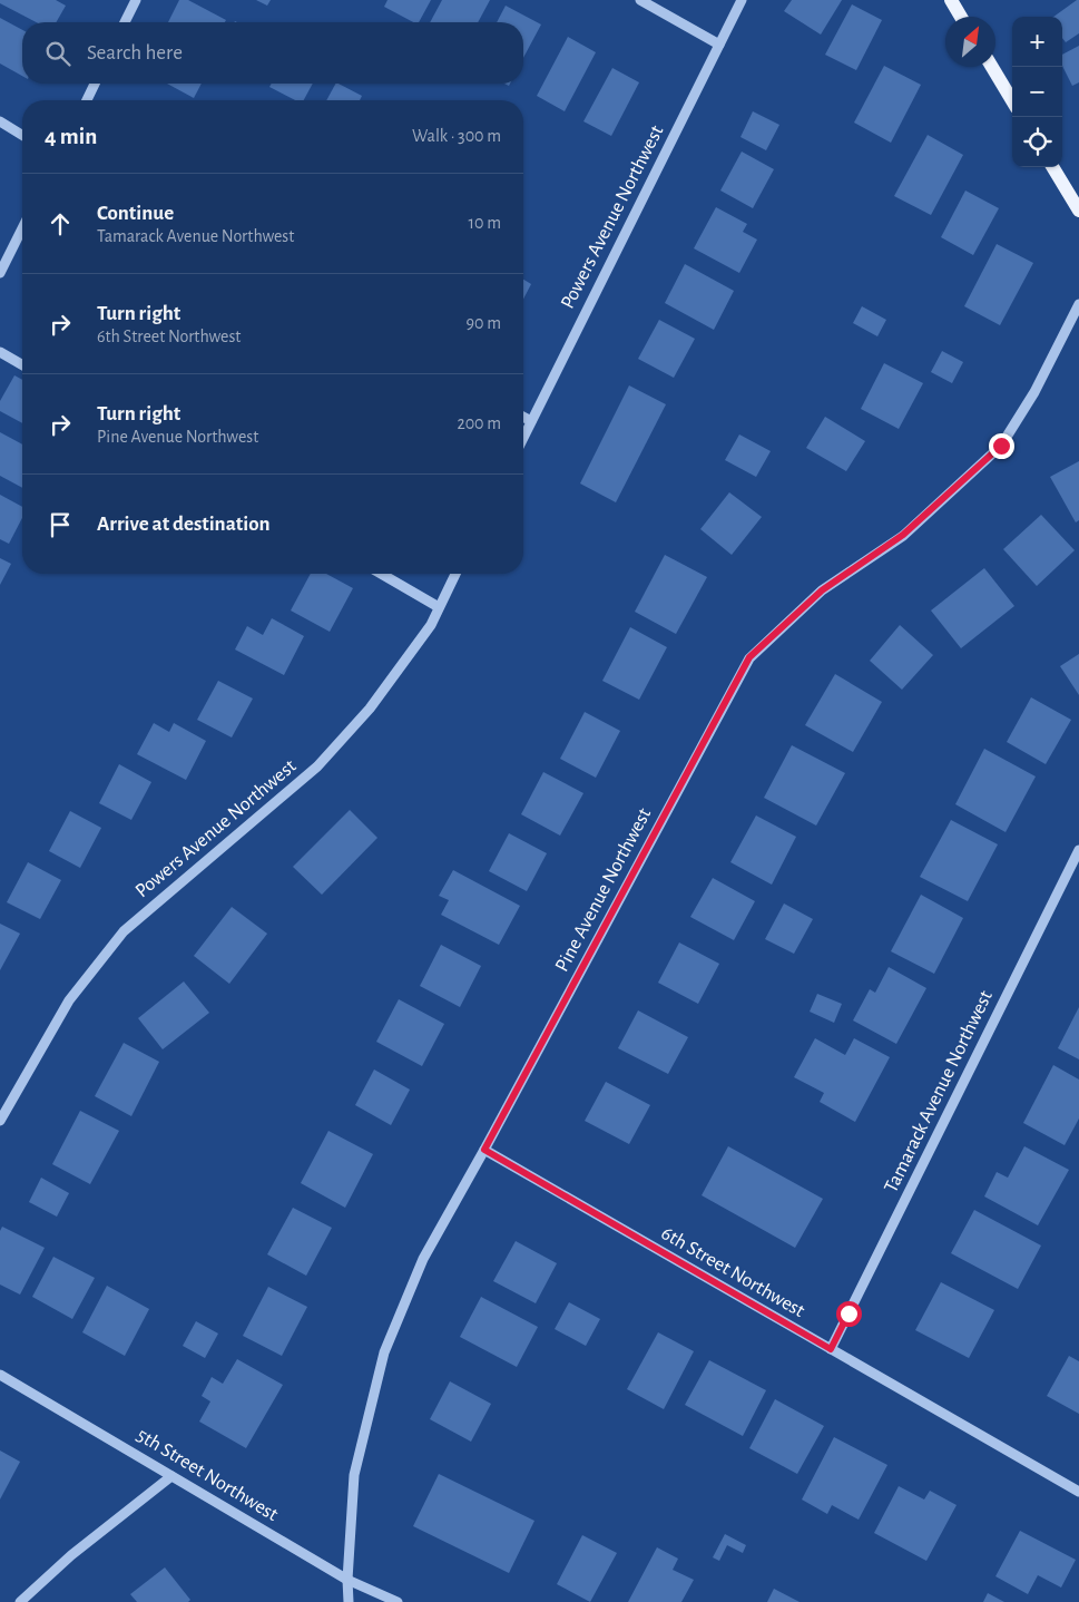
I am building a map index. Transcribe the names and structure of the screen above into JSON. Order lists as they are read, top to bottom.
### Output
{
  "streets": {
    "street": [
      "Powers Avenue Northwest",
      "Pine Avenue Northwest",
      "Tamarack Avenue Northwest",
      "6th Street Northwest",
      "5th Street Northwest"
    ]
  },
  "crossings": [
    ["Pine Avenue Northwest", "6th Street Northwest"],
    ["Pine Avenue Northwest", "5th Street Northwest"],
    ["Tamarack Avenue Northwest", "6th Street Northwest"]
  ],
  "north": "top right",
  "page": {
    "map_buttons": ["+", "−"],
    "search": "Search here",
    "heading": ["4 min", "Walk · 300 m"],
    "list": [
      ["Continue", "Tamarack Avenue Northwest", "10 m"],
      ["Turn right", "6th Street Northwest", "90 m"],
      ["Turn right", "Pine Avenue Northwest", "200 m"],
      "Arrive at destination"
    ]
  }
}
